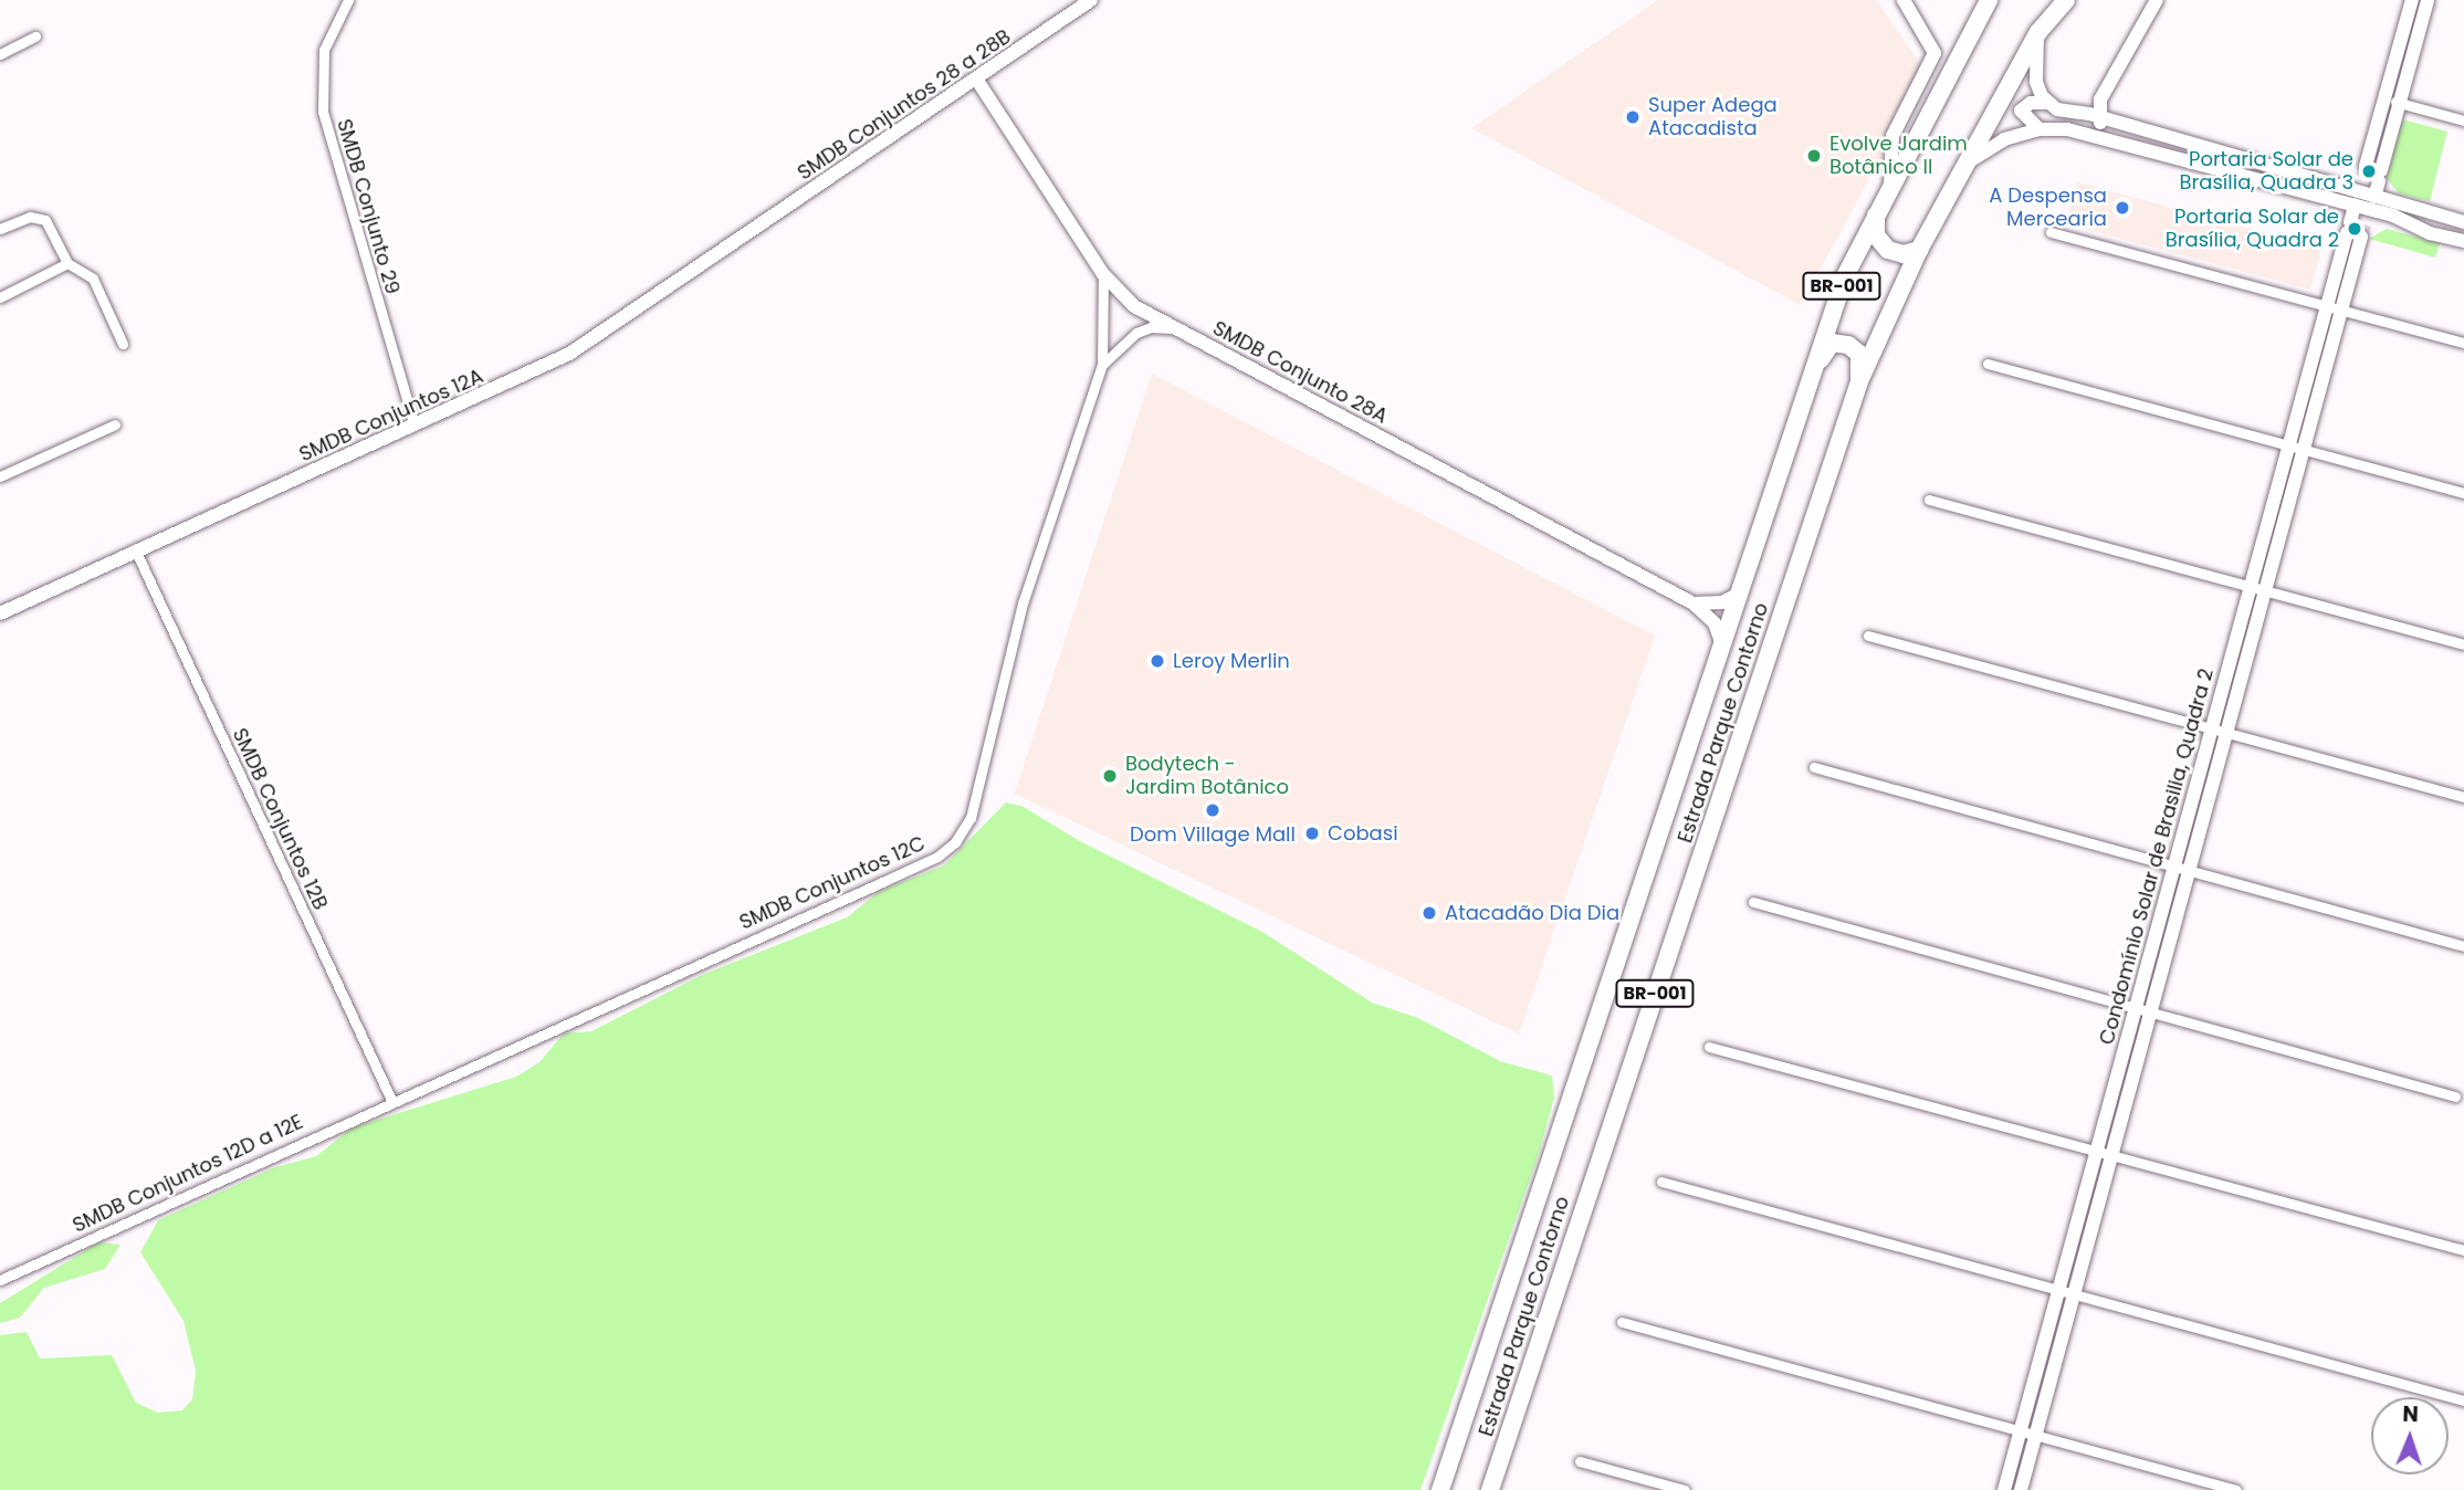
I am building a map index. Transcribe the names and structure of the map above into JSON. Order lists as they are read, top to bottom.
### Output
{
  "streets": {
    "highway": ["BR-001", "Estrada Parque Contorno"],
    "street": [
      "SMDB Conjuntos 28 a 28B",
      "SMDB Conjunto 29",
      "SMDB Conjunto 28A",
      "SMDB Conjuntos 12A",
      "SMDB Conjuntos 12B",
      "Condomínio Solar de Brasilia, Quadra 2",
      "SMDB Conjuntos 12C",
      "SMDB Conjuntos 12D a 12E"
    ]
  },
  "crossings": [
    ["SMDB Conjuntos 28 a 28B", "SMDB Conjunto 28A"],
    ["SMDB Conjuntos 28 a 28B", "SMDB Conjuntos 12A"],
    ["SMDB Conjunto 29", "SMDB Conjuntos 12A"],
    ["SMDB Conjunto 28A", "SMDB Conjuntos 12C"],
    ["SMDB Conjuntos 12A", "SMDB Conjuntos 12B"],
    ["SMDB Conjuntos 12B", "SMDB Conjuntos 12C"],
    ["SMDB Conjuntos 12B", "SMDB Conjuntos 12D a 12E"],
    ["SMDB Conjuntos 12C", "SMDB Conjuntos 12D a 12E"]
  ],
  "places": [
    "Super Adega Atacadista",
    "Evolve Jardim Botânico II",
    "Portaria Solar de Brasília, Quadra 3",
    "A Despensa Mercearia",
    "Portaria Solar de Brasília, Quadra 2",
    "Leroy Merlin",
    "Bodytech - Jardim Botânico",
    "Dom Village Mall",
    "Cobasi",
    "Atacadão Dia Dia"
  ],
  "north": "top"
}
